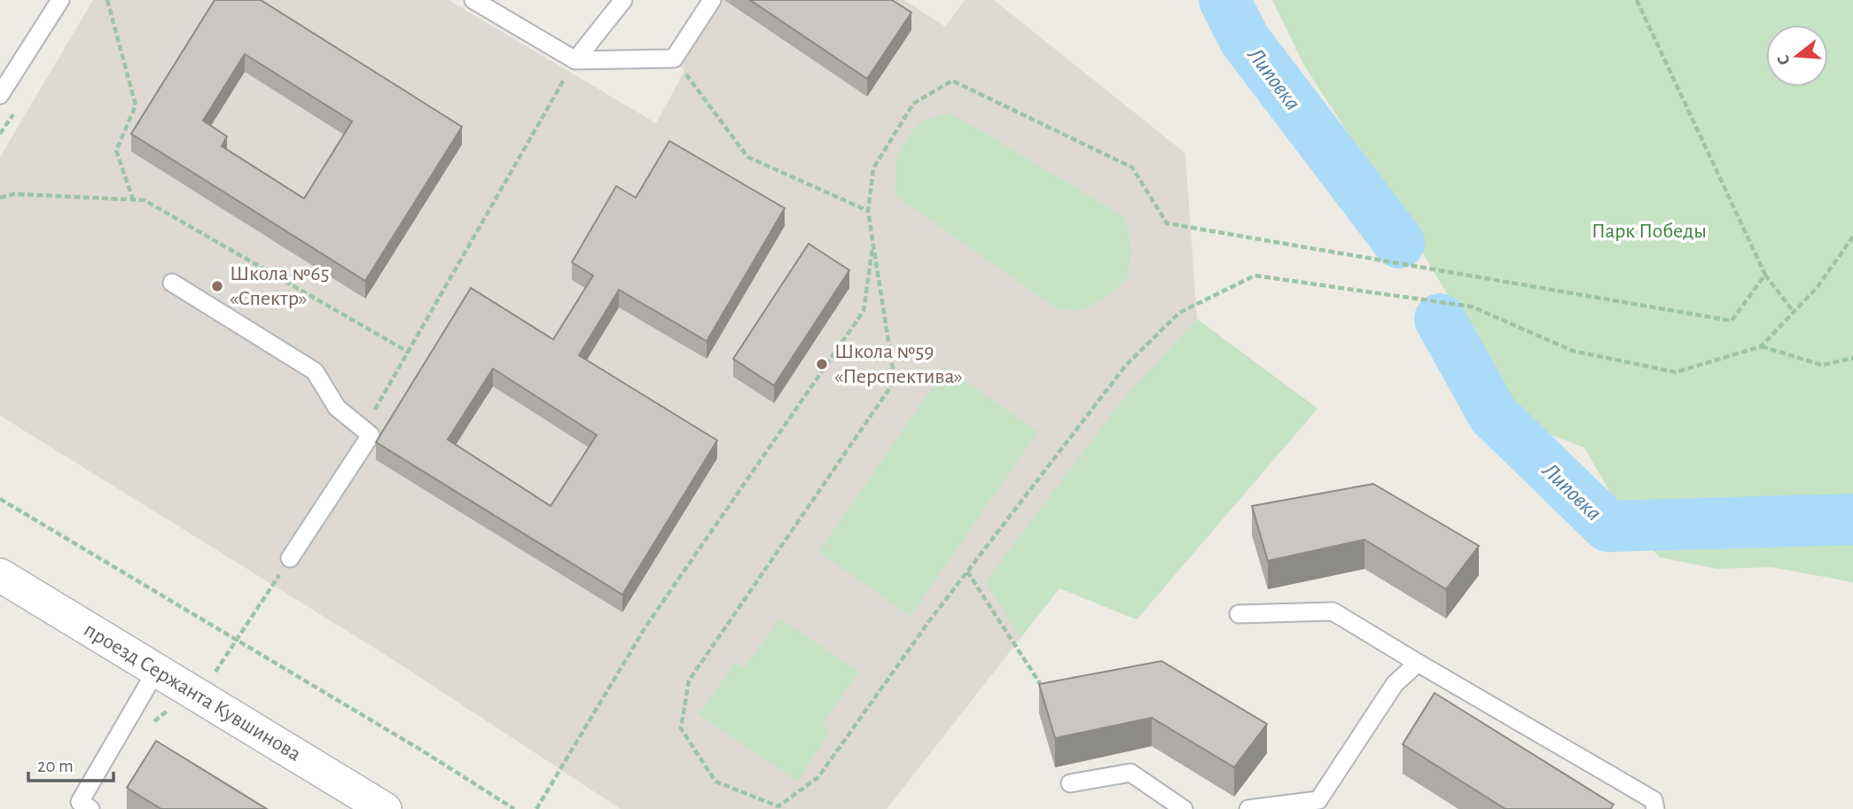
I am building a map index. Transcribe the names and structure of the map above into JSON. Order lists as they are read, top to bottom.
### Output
{
  "streets": {
    "street": ["проезд Сержанта Кувшинова"]
  },
  "water": ["Липовка"],
  "parks": ["Парк Победы"],
  "places": ["Школа №65 «Спектр»", "Школа №59 «Перспектива»"],
  "scale_bar": "20 m",
  "north": "left"
}
